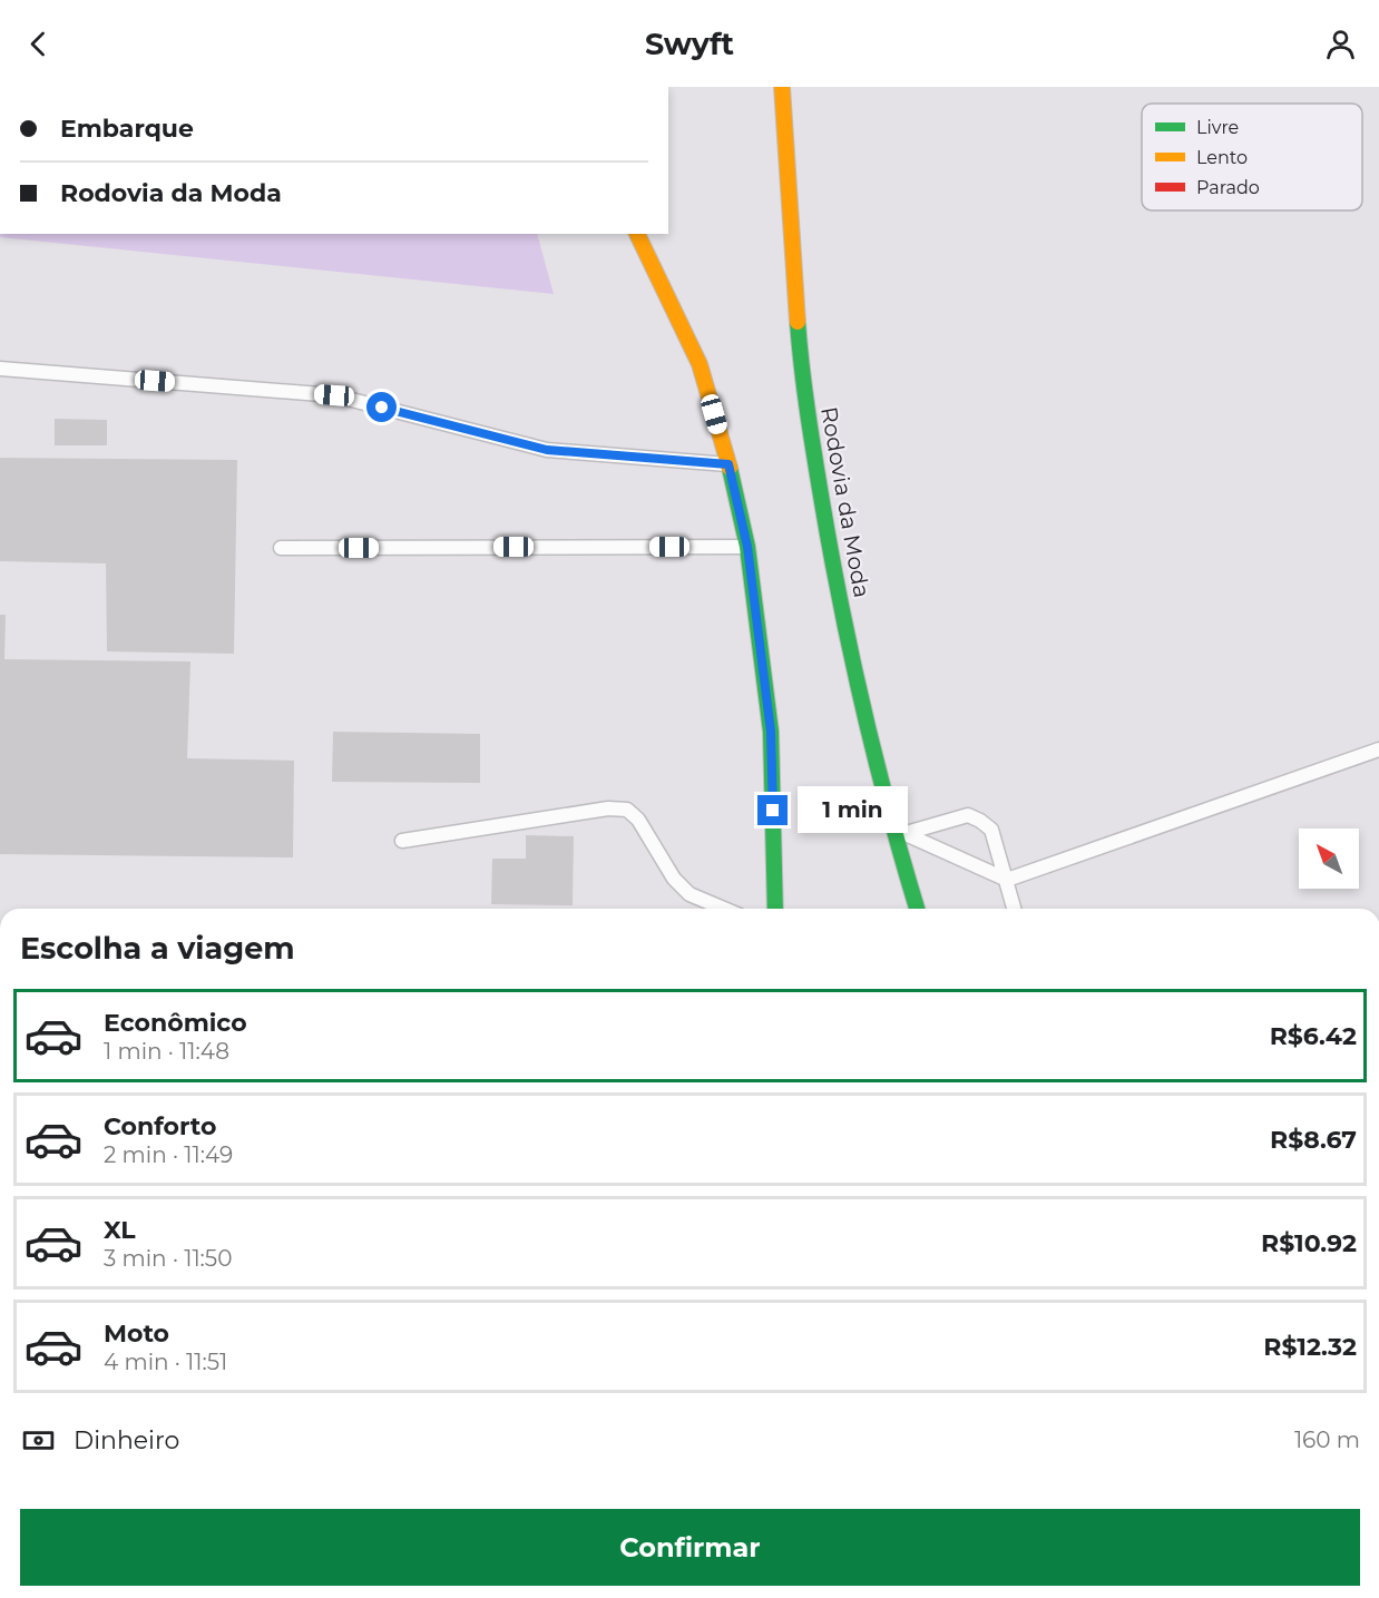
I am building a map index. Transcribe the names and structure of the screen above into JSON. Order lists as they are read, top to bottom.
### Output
{
  "streets": {
    "main road": ["Rodovia da Moda"]
  },
  "legend": ["Livre", "Lento", "Parado"],
  "north": "top left",
  "page": {
    "header": "Swyft",
    "banner": ["Embarque", "Rodovia da Moda"],
    "bubble": "1 min",
    "heading": "Escolha a viagem",
    "list": [
      {
        "name": "Econômico",
        "note": "1 min · 11:48",
        "value": "R$6.42"
      },
      {
        "name": "Conforto",
        "note": "2 min · 11:49",
        "value": "R$8.67"
      },
      {
        "name": "XL",
        "note": "3 min · 11:50",
        "value": "R$10.92"
      },
      {
        "name": "Moto",
        "note": "4 min · 11:51",
        "value": "R$12.32"
      }
    ],
    "pay": ["Dinheiro", "160 m"],
    "buttons": "Confirmar"
  }
}
